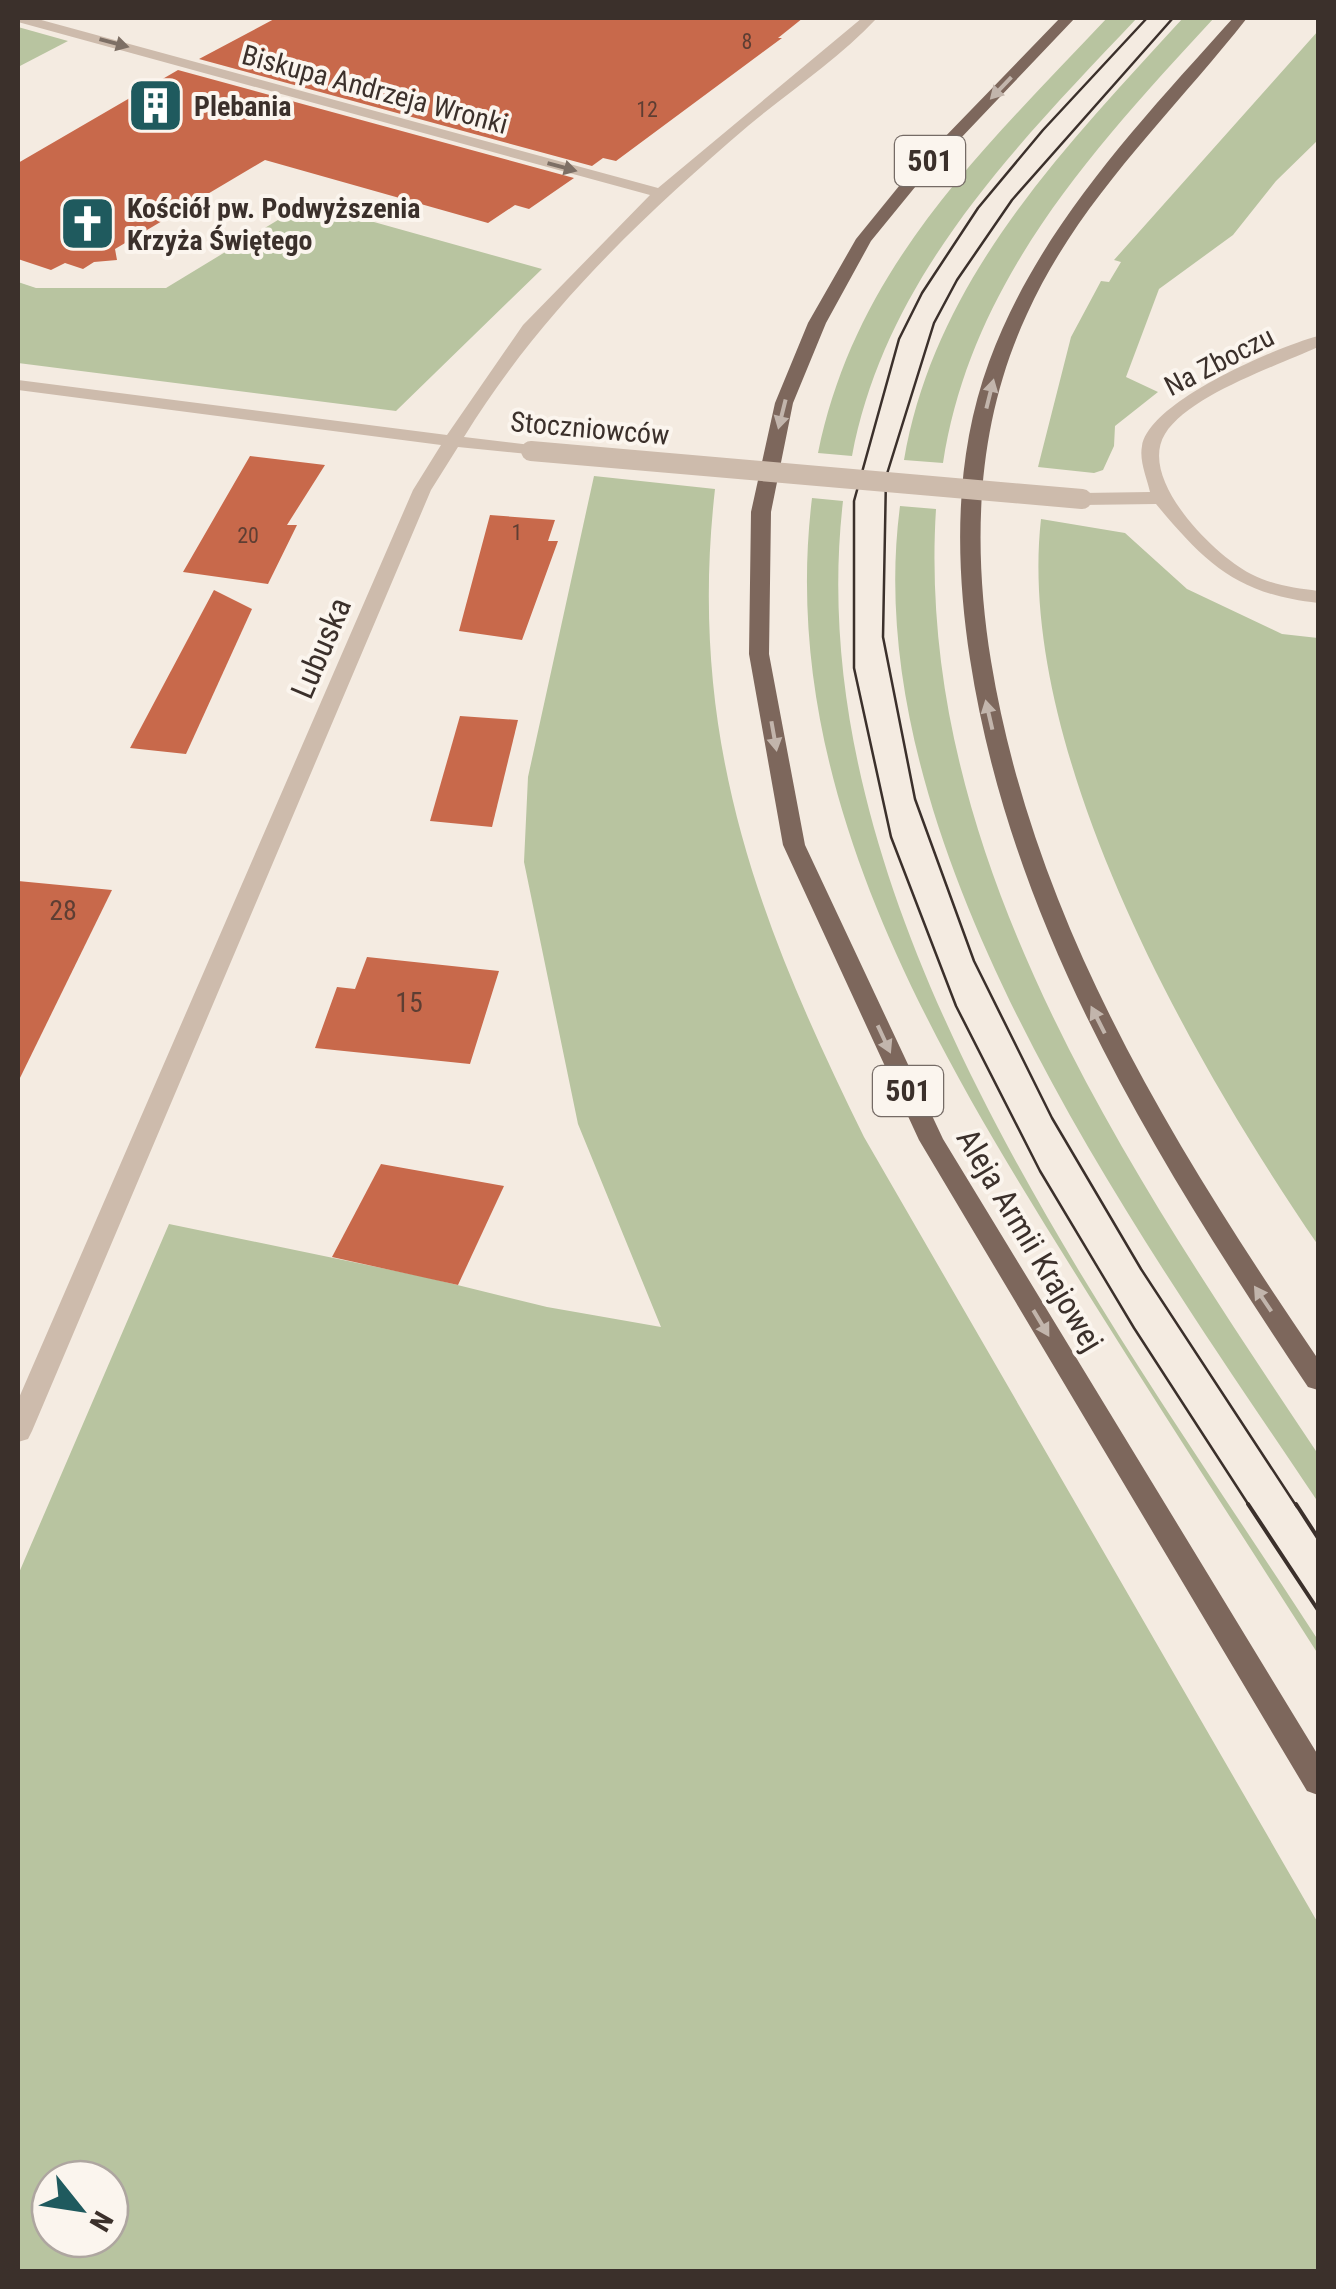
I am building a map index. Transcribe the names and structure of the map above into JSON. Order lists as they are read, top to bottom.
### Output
{
  "streets": {
    "main road": ["501", "Aleja Armii Krajowej"],
    "street": [
      "Biskupa Andrzeja Wronki",
      "Na Zboczu",
      "Stoczniowców",
      "Lubuska"
    ]
  },
  "crossings": [
    ["Biskupa Andrzeja Wronki", "Lubuska"],
    ["Na Zboczu", "Stoczniowców"],
    ["Stoczniowców", "Lubuska"]
  ],
  "one_way": ["Biskupa Andrzeja Wronki", "Aleja Armii Krajowej"],
  "places": {
    "building": ["Plebania"],
    "church": ["Kościół pw. Podwyższenia Krzyża Świętego"]
  },
  "house_numbers": [
    "8",
    "12",
    "1",
    "20",
    "28",
    "15"
  ],
  "north": "bottom right"
}
